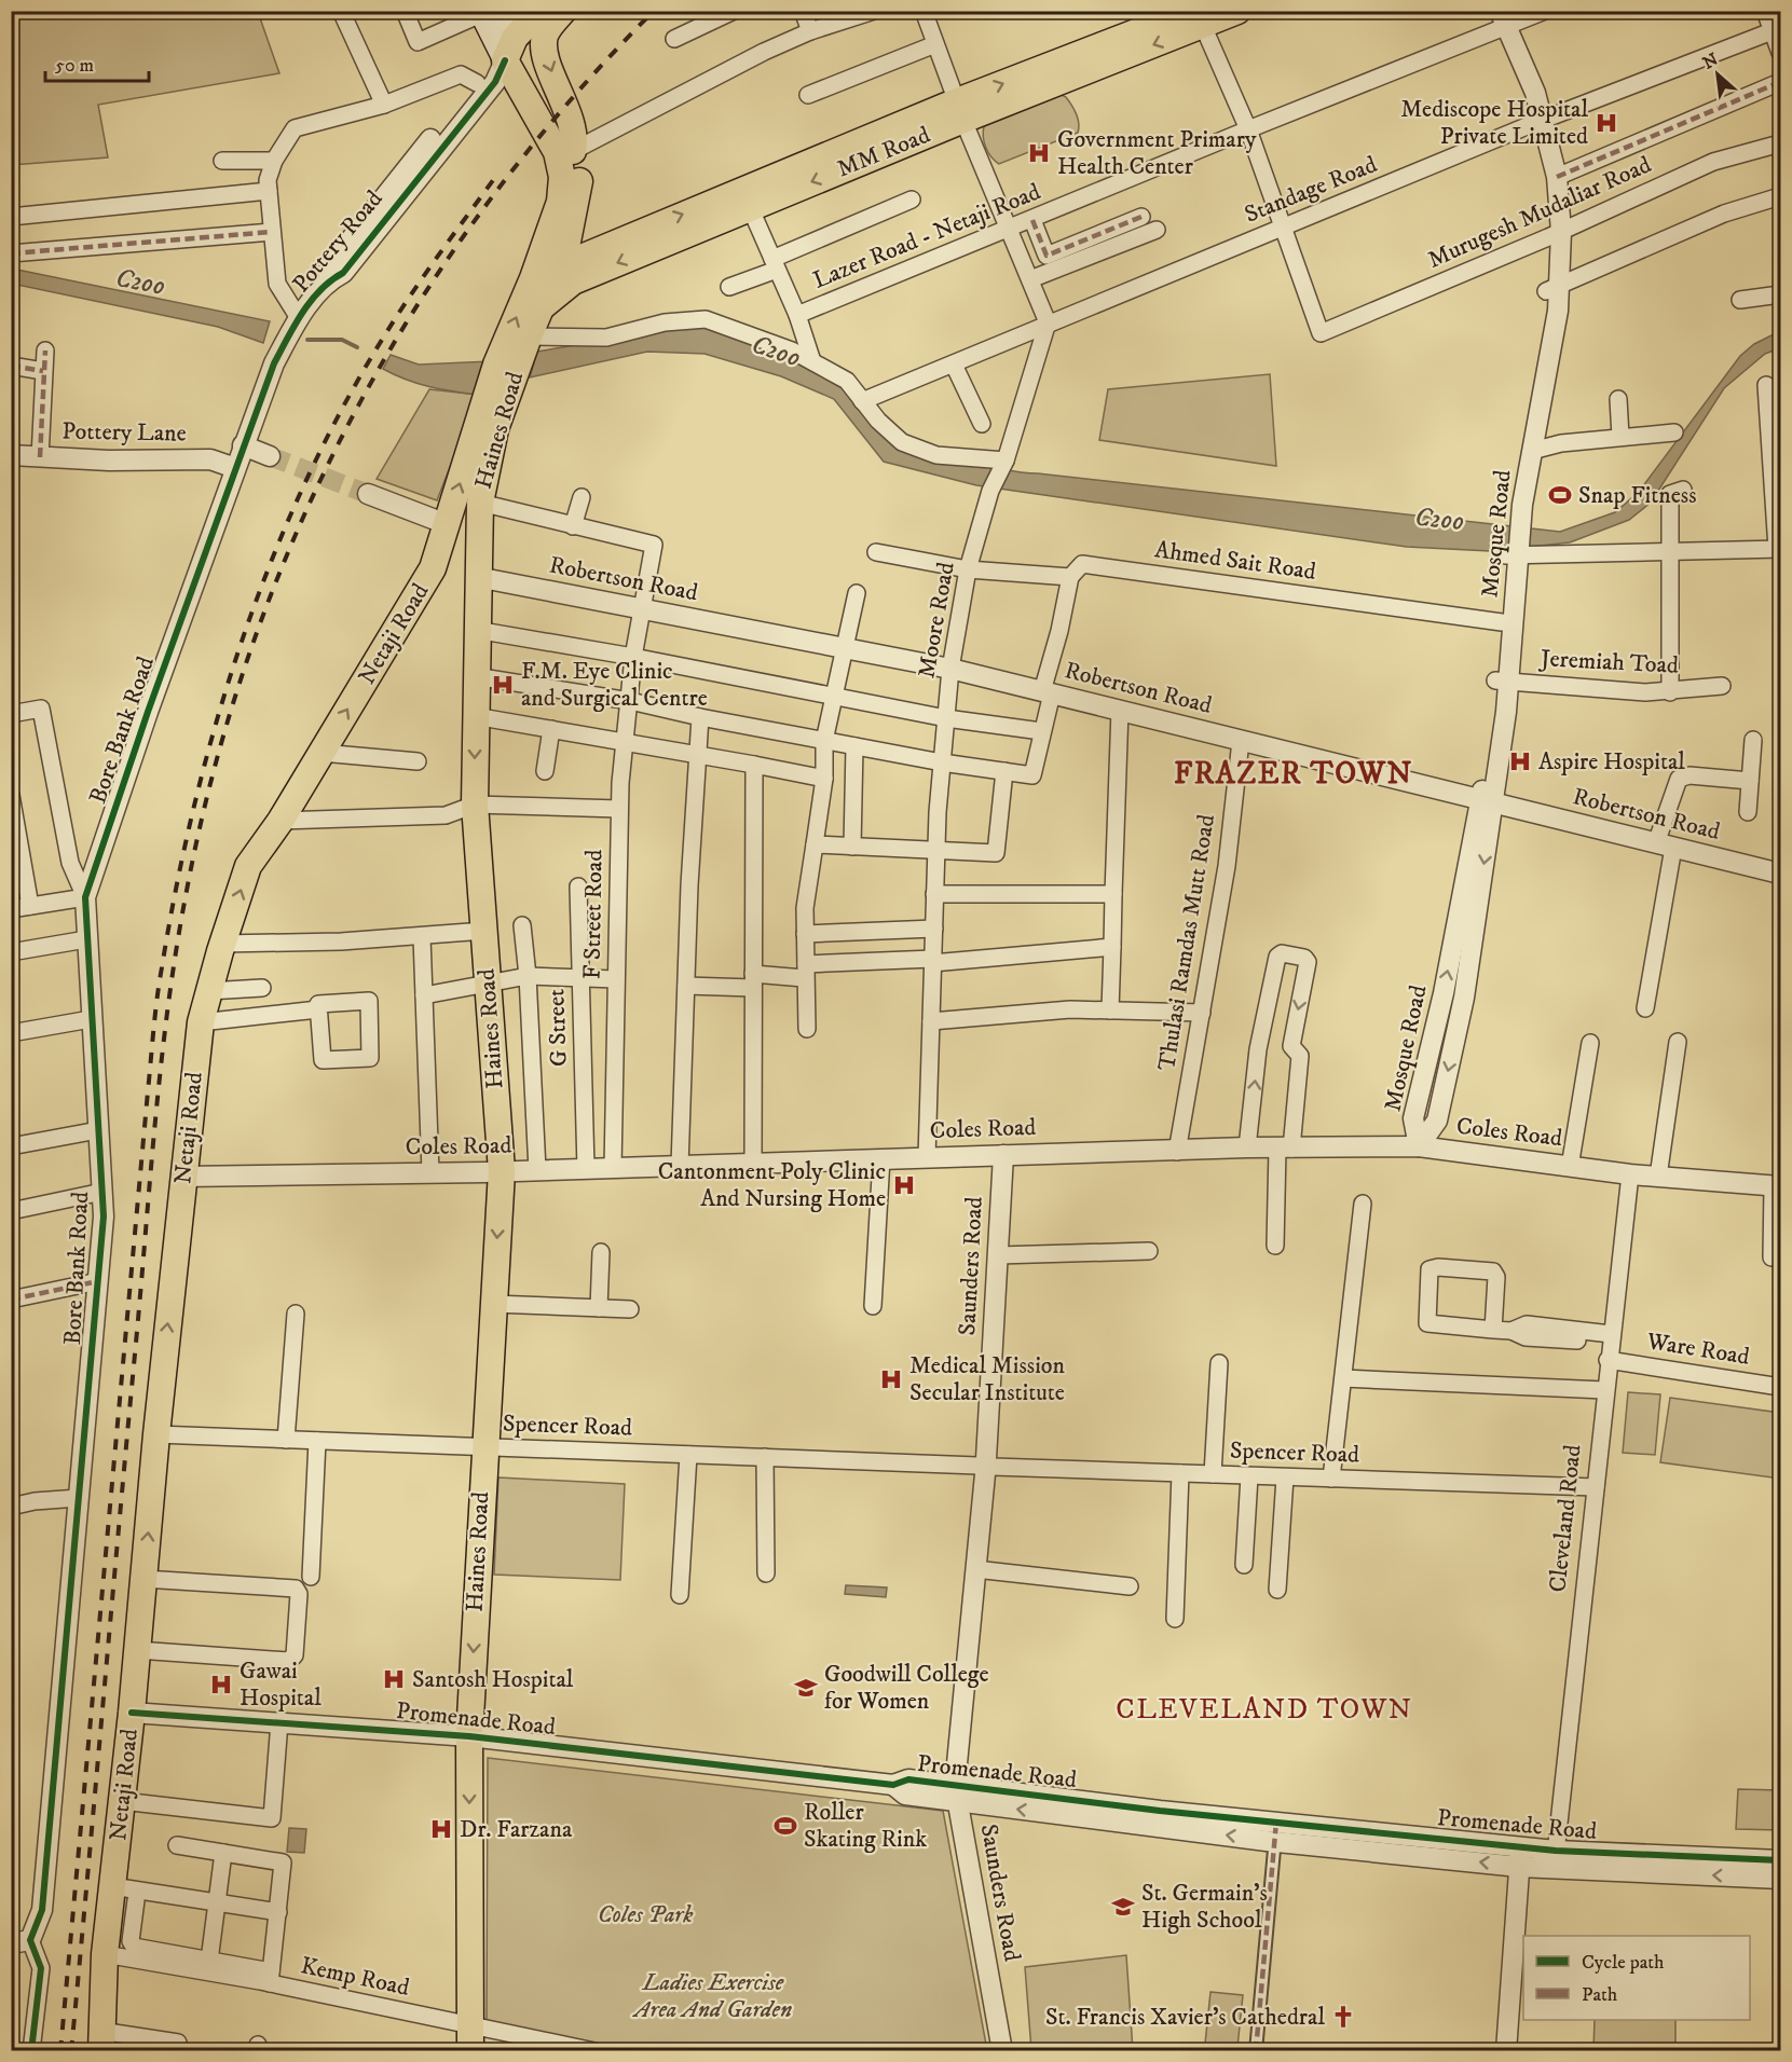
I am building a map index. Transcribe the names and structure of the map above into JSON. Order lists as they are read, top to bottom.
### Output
{
  "streets": {
    "main road": [
      "MM Road",
      "Pottery Road",
      "Haines Road",
      "Netaji Road"
    ],
    "street": [
      "Standage Road",
      "Murugesh Mudaliar Road",
      "Lazer Road - Netaji Road",
      "Pottery Lane",
      "Mosque Road",
      "Ahmed Sait Road",
      "Robertson Road",
      "Moore Road",
      "Jeremiah Toad",
      "Bore Bank Road",
      "F Street Road",
      "Thulasi Ramdas Mutt Road",
      "G Street",
      "Coles Road",
      "Saunders Road",
      "Ware Road",
      "Spencer Road",
      "Cleveland Road",
      "Promenade Road",
      "Kemp Road"
    ]
  },
  "crossings": [
    ["MM Road", "Lazer Road - Netaji Road"],
    ["MM Road", "Haines Road"],
    ["MM Road", "Netaji Road"],
    ["Standage Road", "Murugesh Mudaliar Road"],
    ["Standage Road", "Mosque Road"],
    ["Standage Road", "Moore Road"],
    ["Murugesh Mudaliar Road", "Mosque Road"],
    ["Lazer Road - Netaji Road", "Mosque Road"],
    ["Pottery Road", "Haines Road"],
    ["Pottery Road", "Pottery Lane"],
    ["Pottery Road", "Bore Bank Road"],
    ["Haines Road", "Robertson Road"],
    ["Haines Road", "Netaji Road"],
    ["Haines Road", "Coles Road"],
    ["Haines Road", "Spencer Road"],
    ["Haines Road", "Promenade Road"],
    ["Haines Road", "Kemp Road"],
    ["Mosque Road", "Ahmed Sait Road"],
    ["Mosque Road", "Robertson Road"],
    ["Mosque Road", "Jeremiah Toad"],
    ["Mosque Road", "Coles Road"],
    ["Ahmed Sait Road", "Moore Road"],
    ["Robertson Road", "Moore Road"],
    ["Robertson Road", "F Street Road"],
    ["Robertson Road", "Thulasi Ramdas Mutt Road"],
    ["Moore Road", "Coles Road"],
    ["Netaji Road", "Coles Road"],
    ["Netaji Road", "Spencer Road"],
    ["Netaji Road", "Promenade Road"],
    ["Netaji Road", "Kemp Road"],
    ["F Street Road", "Coles Road"],
    ["Thulasi Ramdas Mutt Road", "Coles Road"],
    ["G Street", "Coles Road"],
    ["Coles Road", "Saunders Road"],
    ["Coles Road", "Cleveland Road"],
    ["Saunders Road", "Spencer Road"],
    ["Saunders Road", "Promenade Road"],
    ["Ware Road", "Cleveland Road"],
    ["Spencer Road", "Cleveland Road"],
    ["Cleveland Road", "Promenade Road"]
  ],
  "one_way": ["Haines Road", "Netaji Road"],
  "districts": ["FRAZER TOWN", "CLEVELAND TOWN"],
  "water": ["C200"],
  "parks": ["Coles Park", "Ladies Exercise Area And Garden"],
  "places": {
    "hospital": [
      "Mediscope Hospital Private Limited",
      "Government Primary Health Center",
      "F.M. Eye Clinic and Surgical Centre",
      "Aspire Hospital",
      "Cantonment Poly Clinic And Nursing Home",
      "Medical Mission Secular Institute",
      "Santosh Hospital",
      "Gawai Hospital",
      "Dr. Farzana"
    ],
    "sports": ["Snap Fitness", "Roller Skating Rink"],
    "school or university": ["Goodwill College for Women", "St. Germain's High School"],
    "church": ["St. Francis Xavier's Cathedral"]
  },
  "legend": ["Cycle path", "Path"],
  "scale_bar": "50 m",
  "north": "top left"
}
